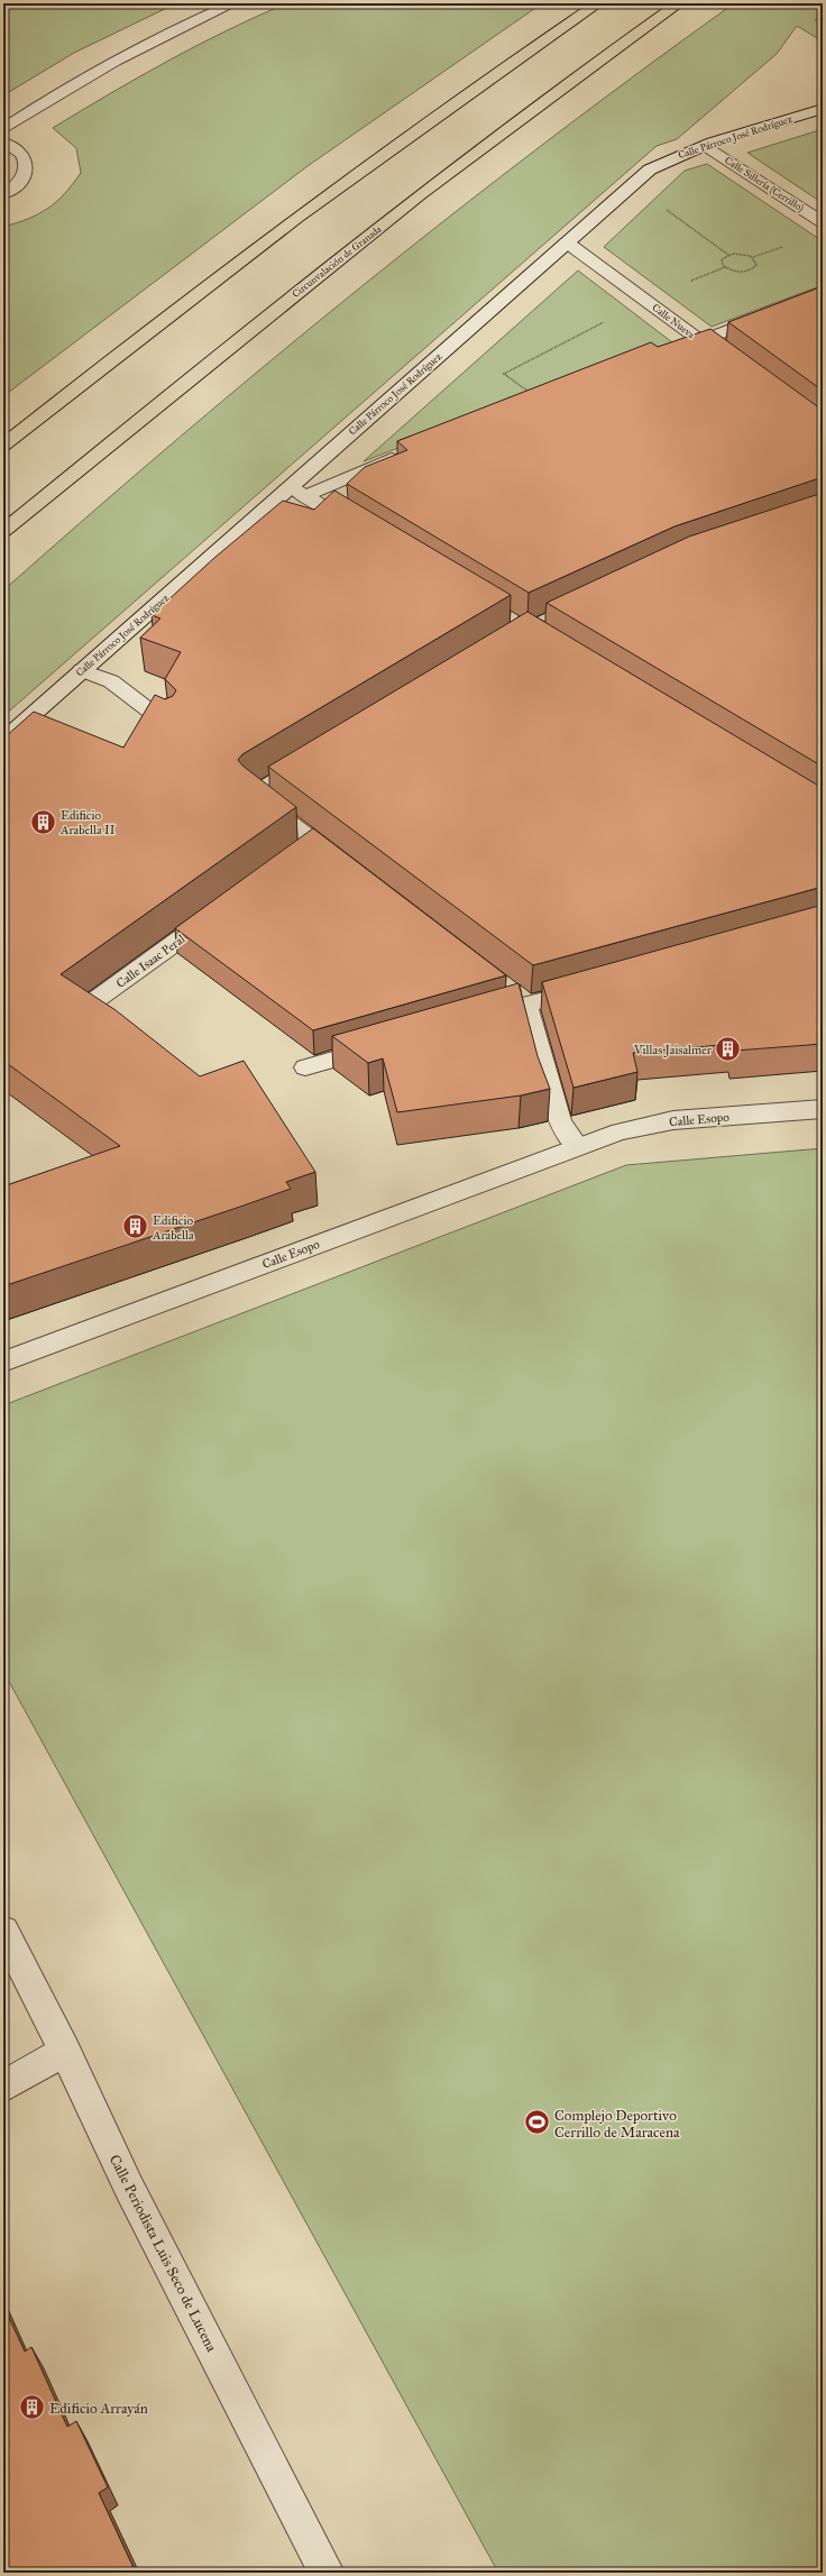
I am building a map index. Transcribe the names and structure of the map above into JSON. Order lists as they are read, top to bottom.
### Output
{
  "streets": {
    "highway": ["Circunvalación de Granada"],
    "street": [
      "Calle Párroco José Rodríguez",
      "Calle Sillería (Cerrillo)",
      "Calle Nueva",
      "Calle Isaac Peral",
      "Calle Esopo",
      "Calle Periodista Luis Seco de Lucena"
    ]
  },
  "crossings": [
    ["Calle Párroco José Rodríguez", "Calle Sillería (Cerrillo)"],
    ["Calle Párroco José Rodríguez", "Calle Nueva"]
  ],
  "places": {
    "building": [
      "Edificio Arabella II",
      "Villas Jaisalmer",
      "Edificio Arabella",
      "Edificio Arrayán"
    ],
    "sports": ["Complejo Deportivo Cerrillo de Maracena"]
  }
}
